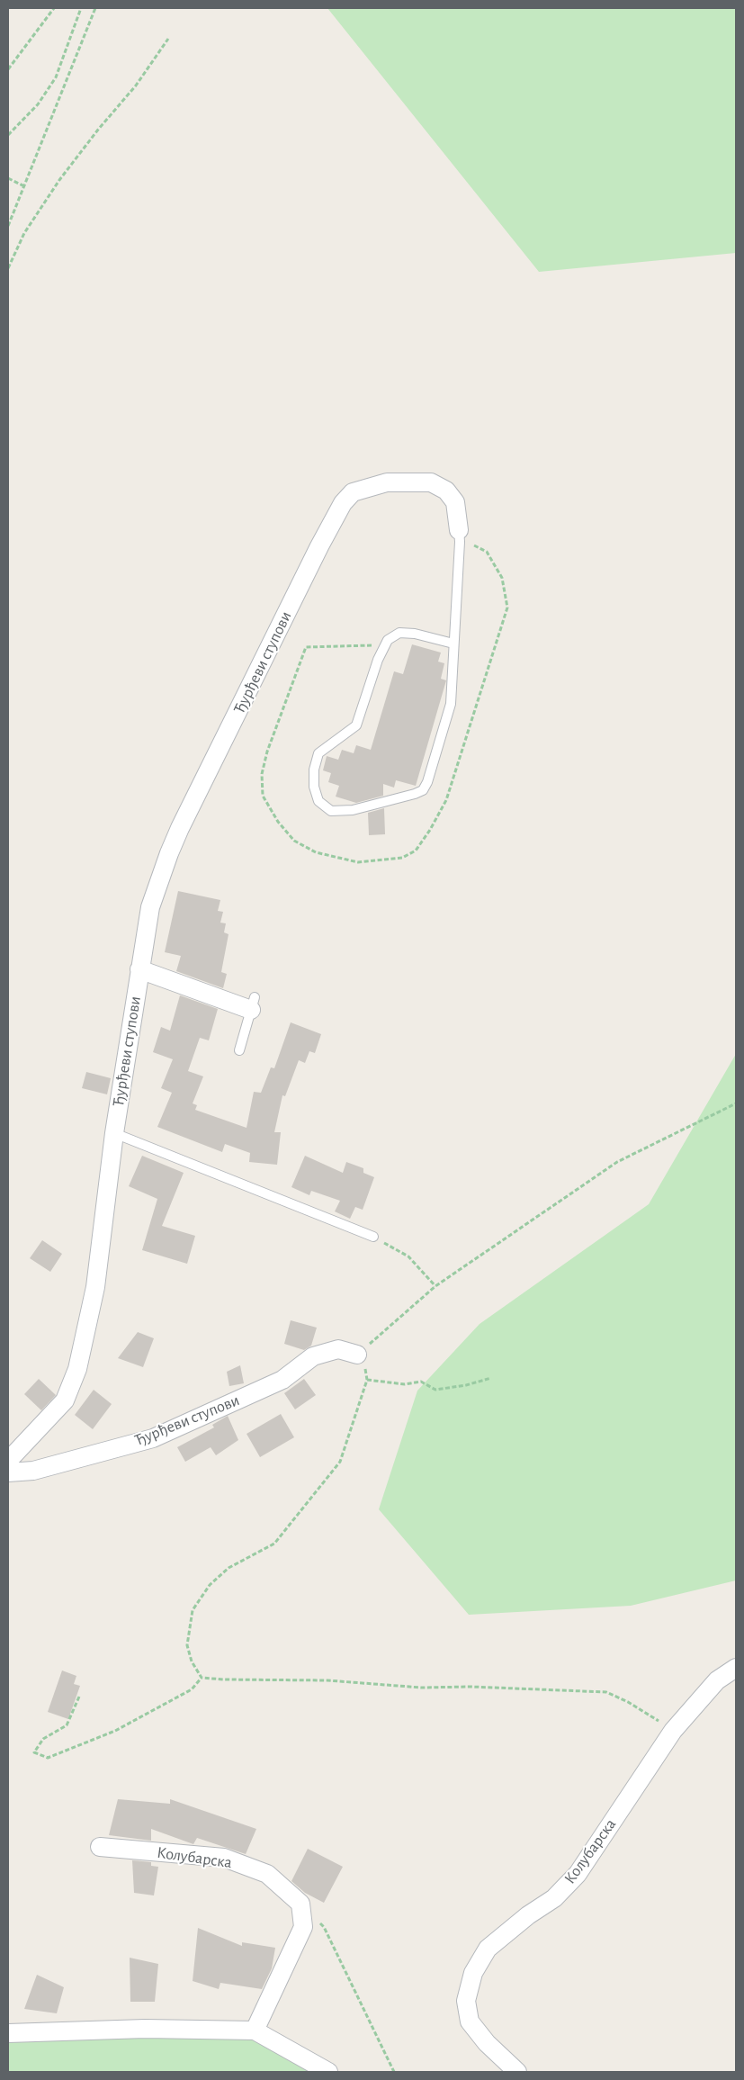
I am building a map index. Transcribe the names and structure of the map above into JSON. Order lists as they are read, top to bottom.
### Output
{
  "streets": {
    "street": ["Ђурђеви ступови", "Колубарска"]
  }
}
